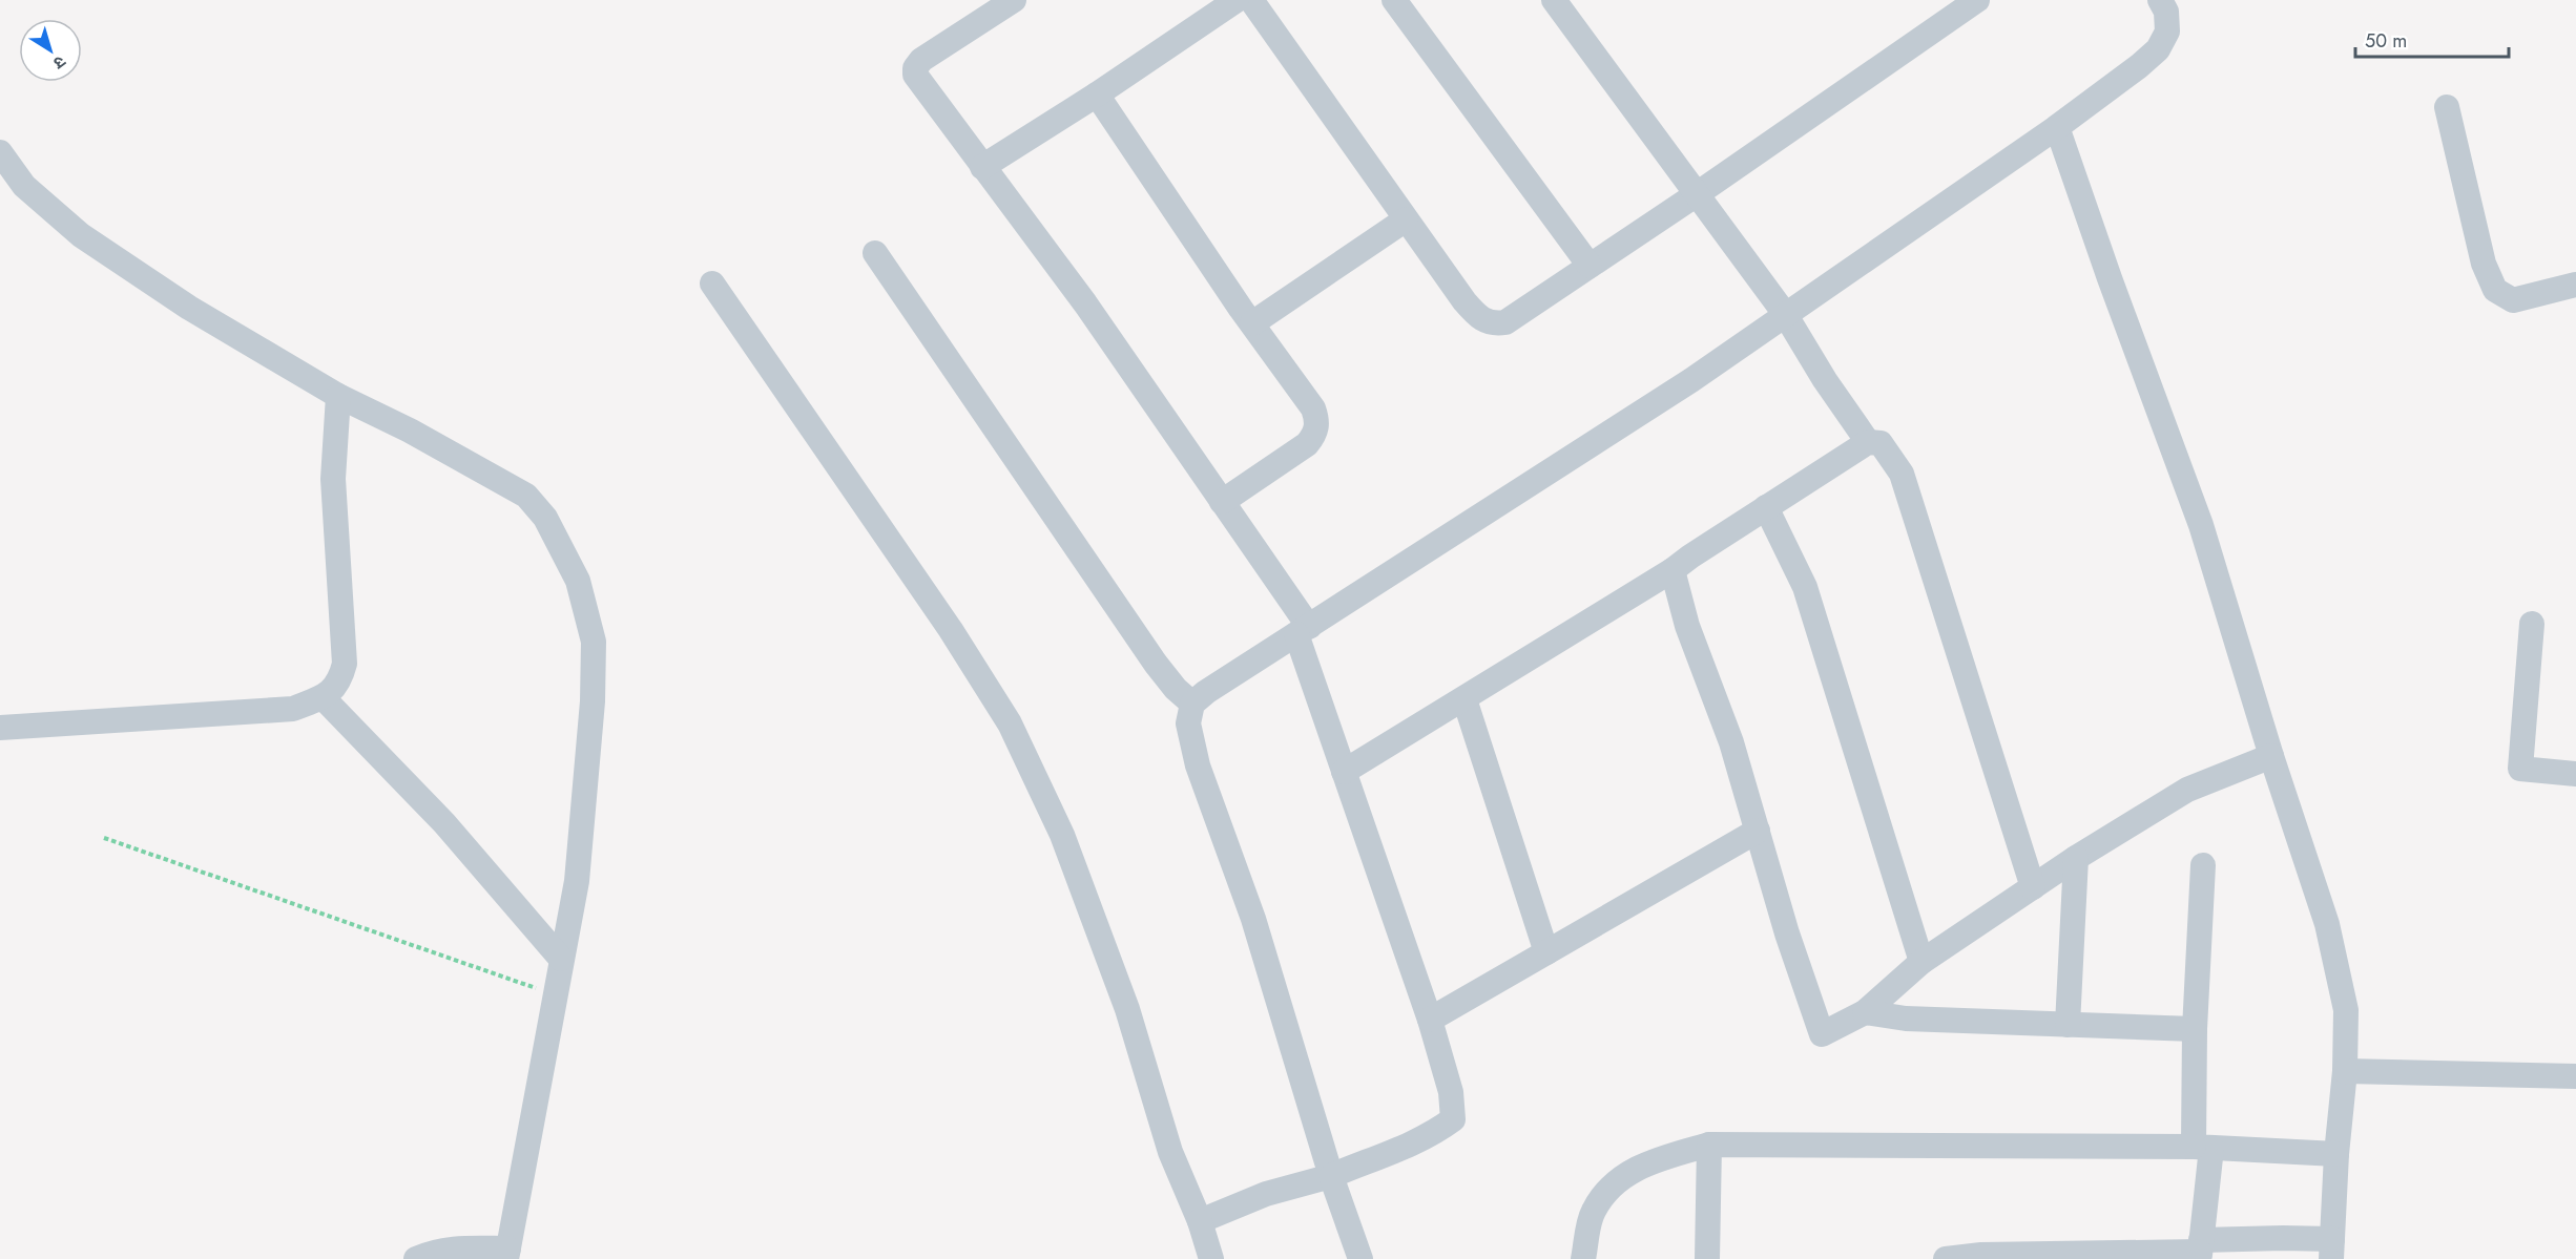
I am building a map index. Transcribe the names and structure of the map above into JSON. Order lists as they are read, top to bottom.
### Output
{
  "scale_bar": "50 m",
  "north": "bottom right"
}
